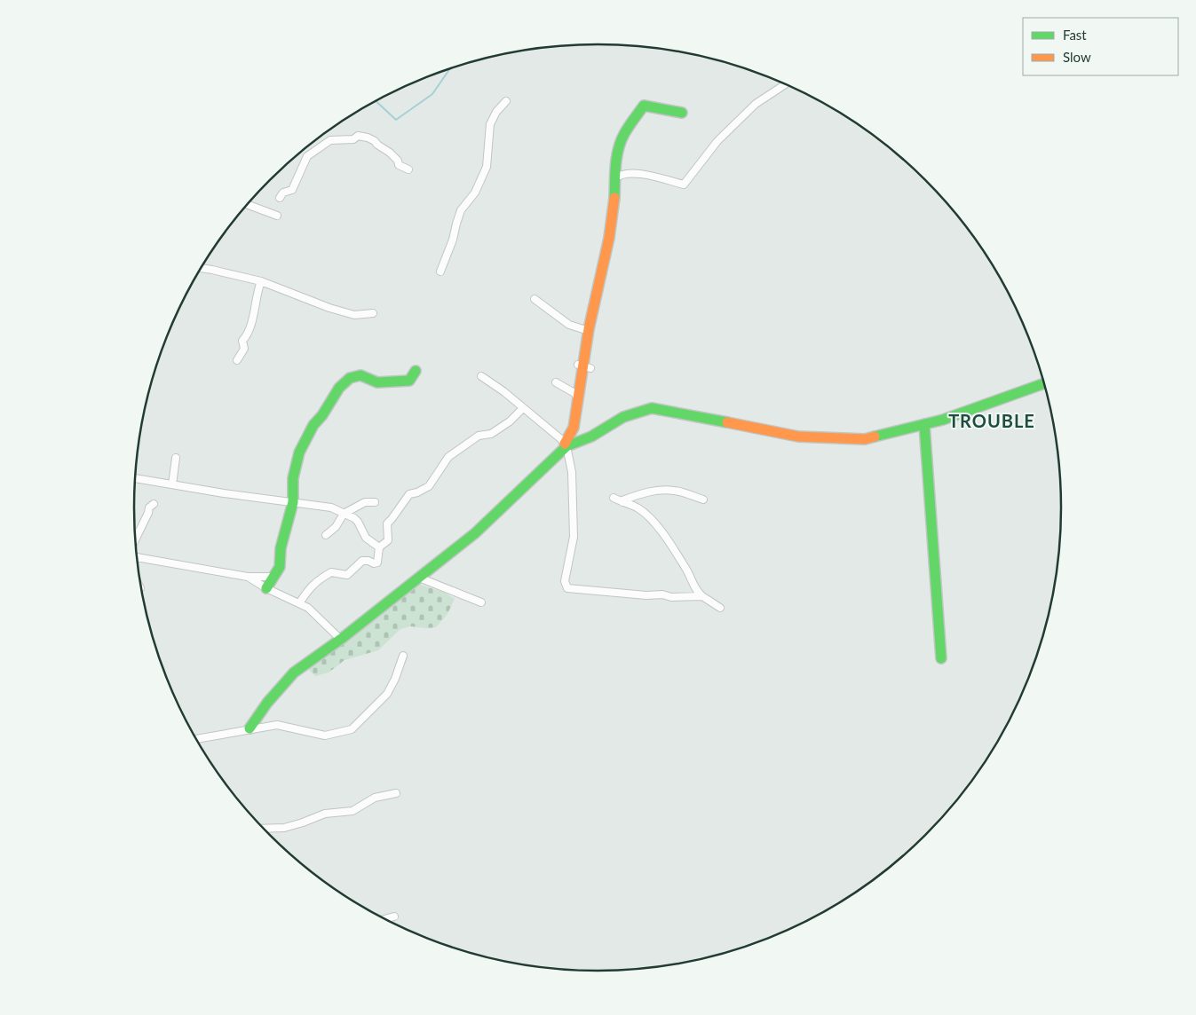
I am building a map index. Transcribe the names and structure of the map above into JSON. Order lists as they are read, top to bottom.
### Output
{
  "districts": ["TROUBLE"],
  "legend": ["Fast", "Slow"]
}
